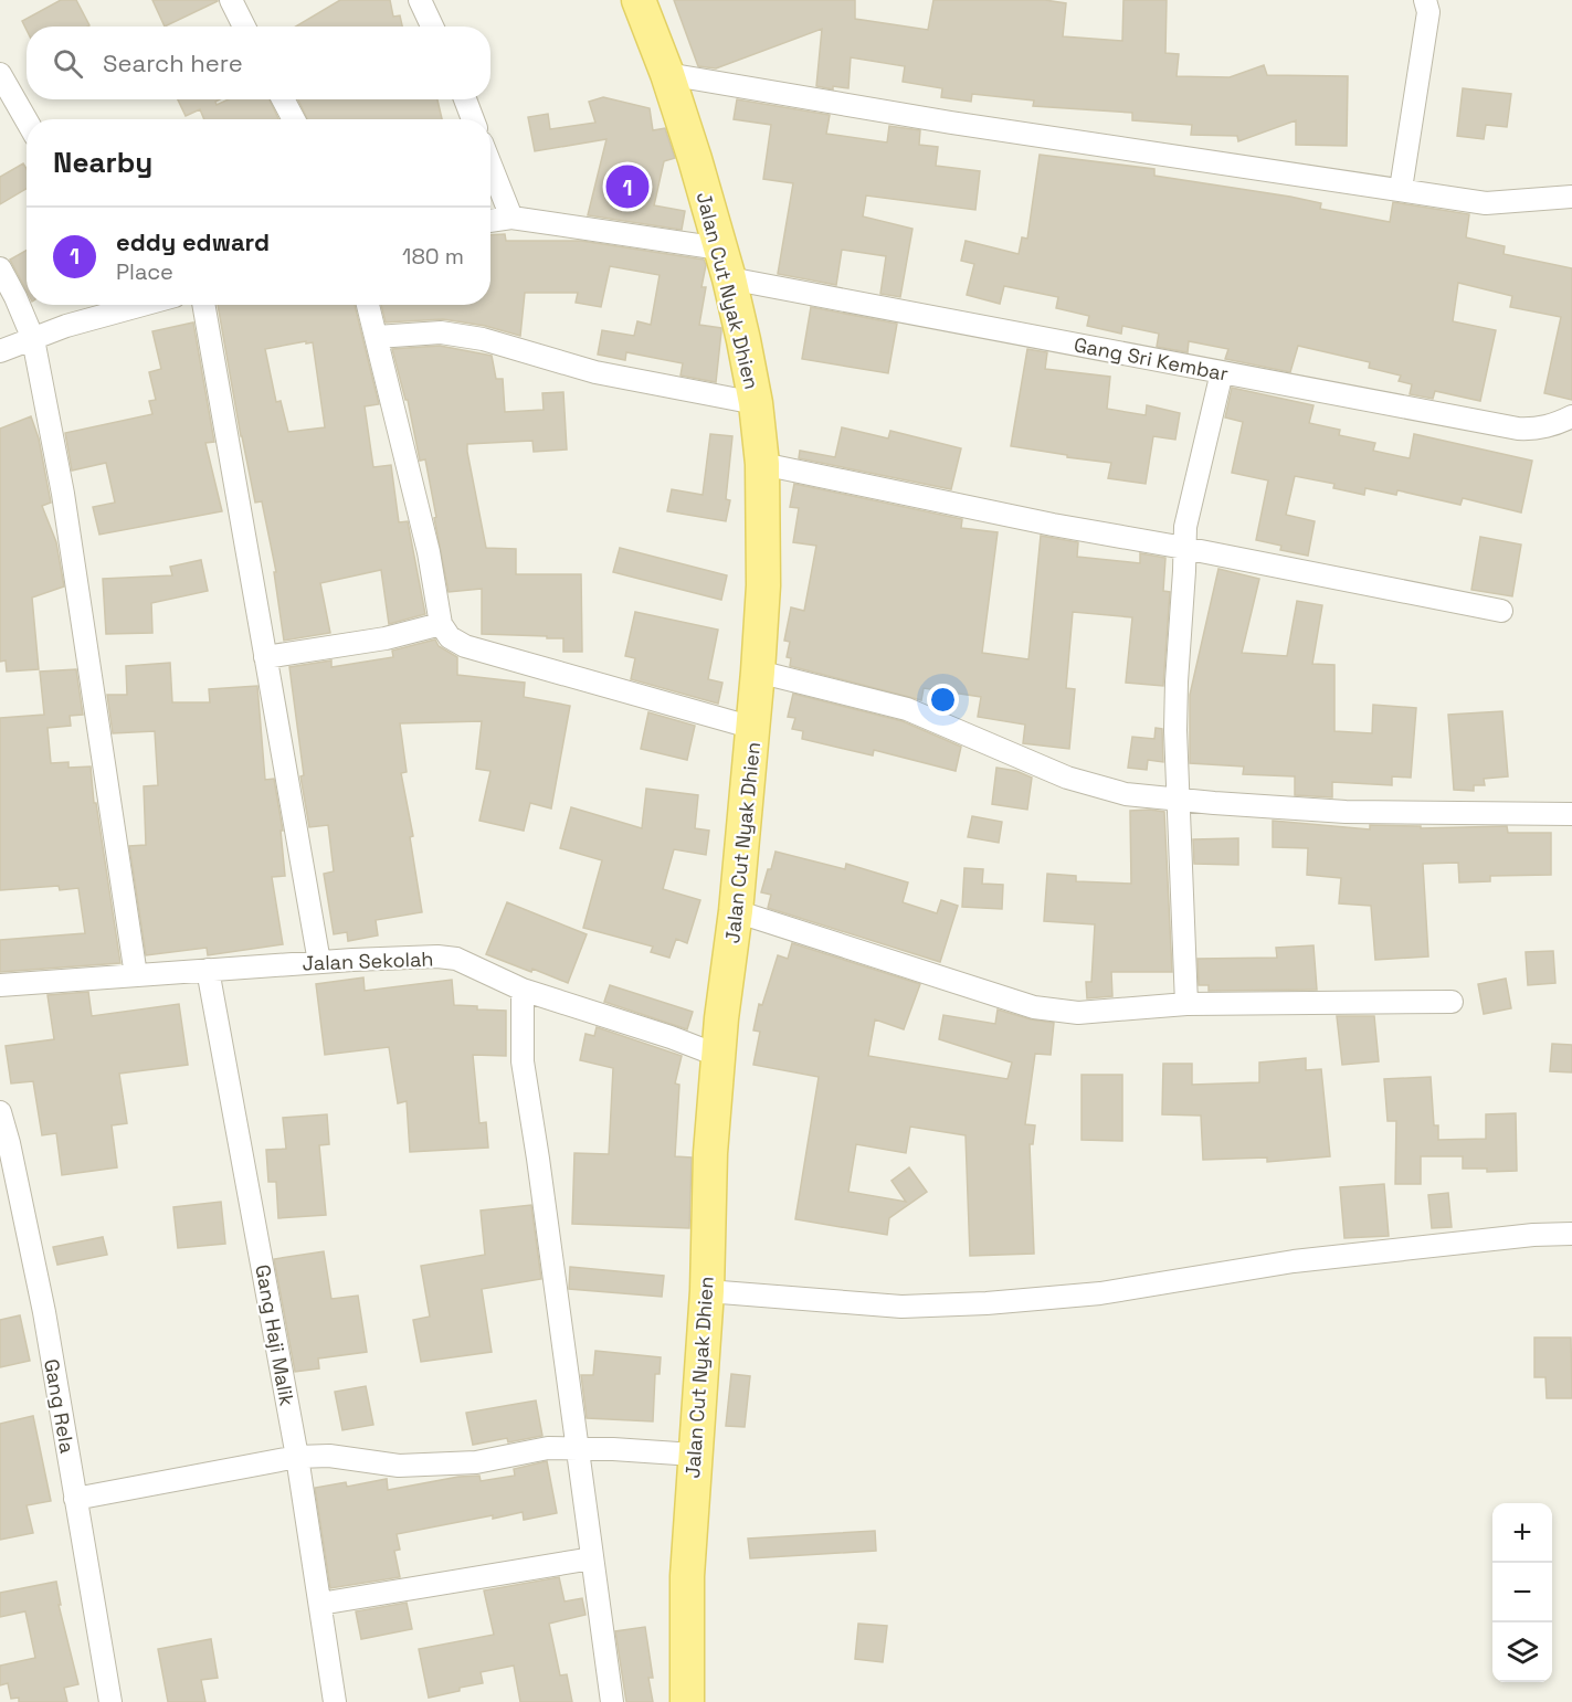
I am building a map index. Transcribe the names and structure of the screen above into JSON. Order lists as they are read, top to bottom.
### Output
{
  "streets": {
    "main road": ["Jalan Cut Nyak Dhien"],
    "street": [
      "Gang Sri Kembar",
      "Jalan Sekolah",
      "Gang Haji Malik",
      "Gang Rela"
    ]
  },
  "crossings": [
    ["Jalan Cut Nyak Dhien", "Gang Sri Kembar"],
    ["Jalan Cut Nyak Dhien", "Jalan Sekolah"],
    ["Jalan Sekolah", "Gang Haji Malik"]
  ],
  "page": {
    "search": "Search here",
    "heading": "Nearby",
    "pins": "1",
    "list": [
      {
        "mark": "1",
        "name": "eddy edward",
        "note": "Place",
        "value": "180 m"
      }
    ],
    "map_buttons": ["+", "−"]
  }
}
